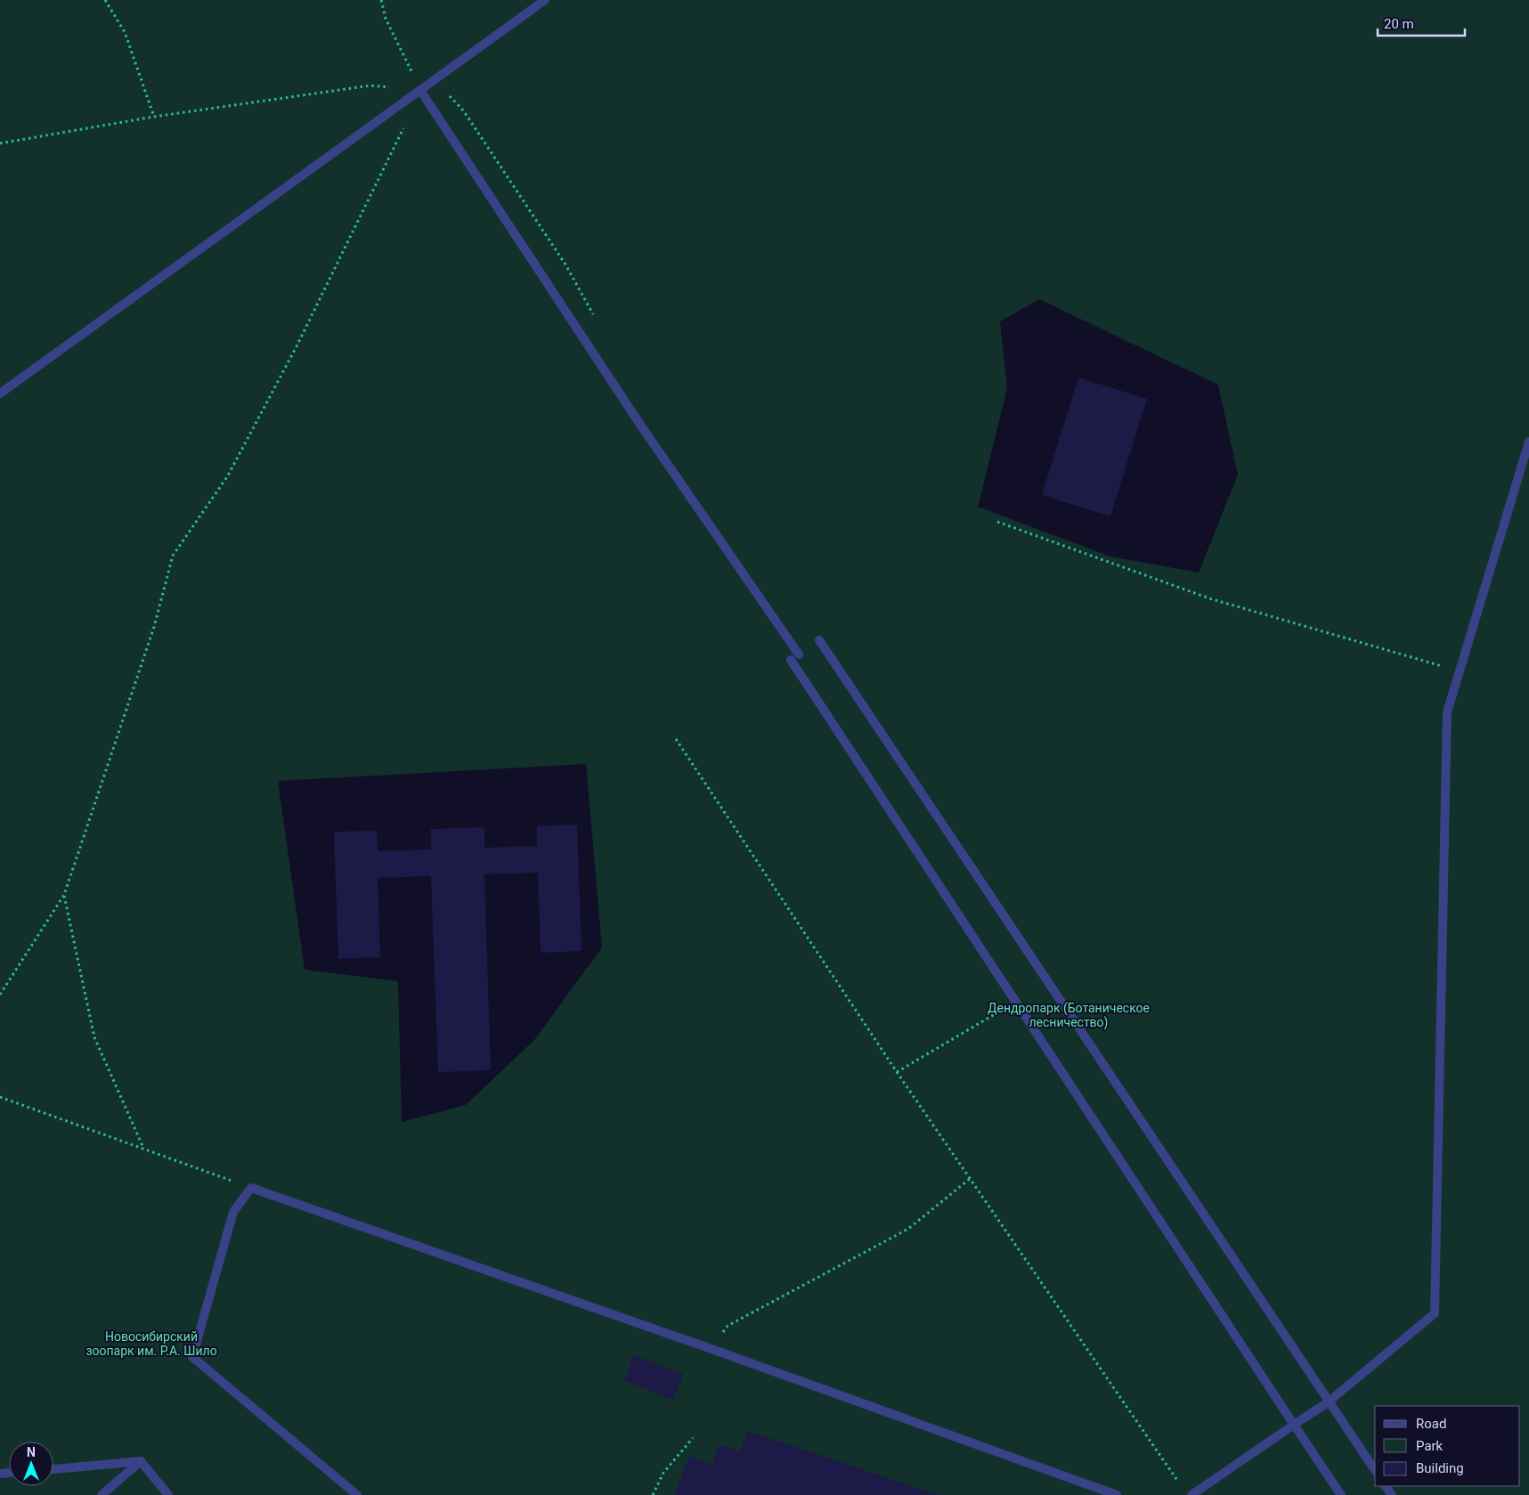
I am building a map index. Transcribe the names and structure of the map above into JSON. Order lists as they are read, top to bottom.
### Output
{
  "parks": ["Дендропарк (Ботаническое лесничество)", "Новосибирский зоопарк им. Р.А. Шило"],
  "legend": ["Road", "Park", "Building"],
  "scale_bar": "20 m",
  "north": "top"
}
